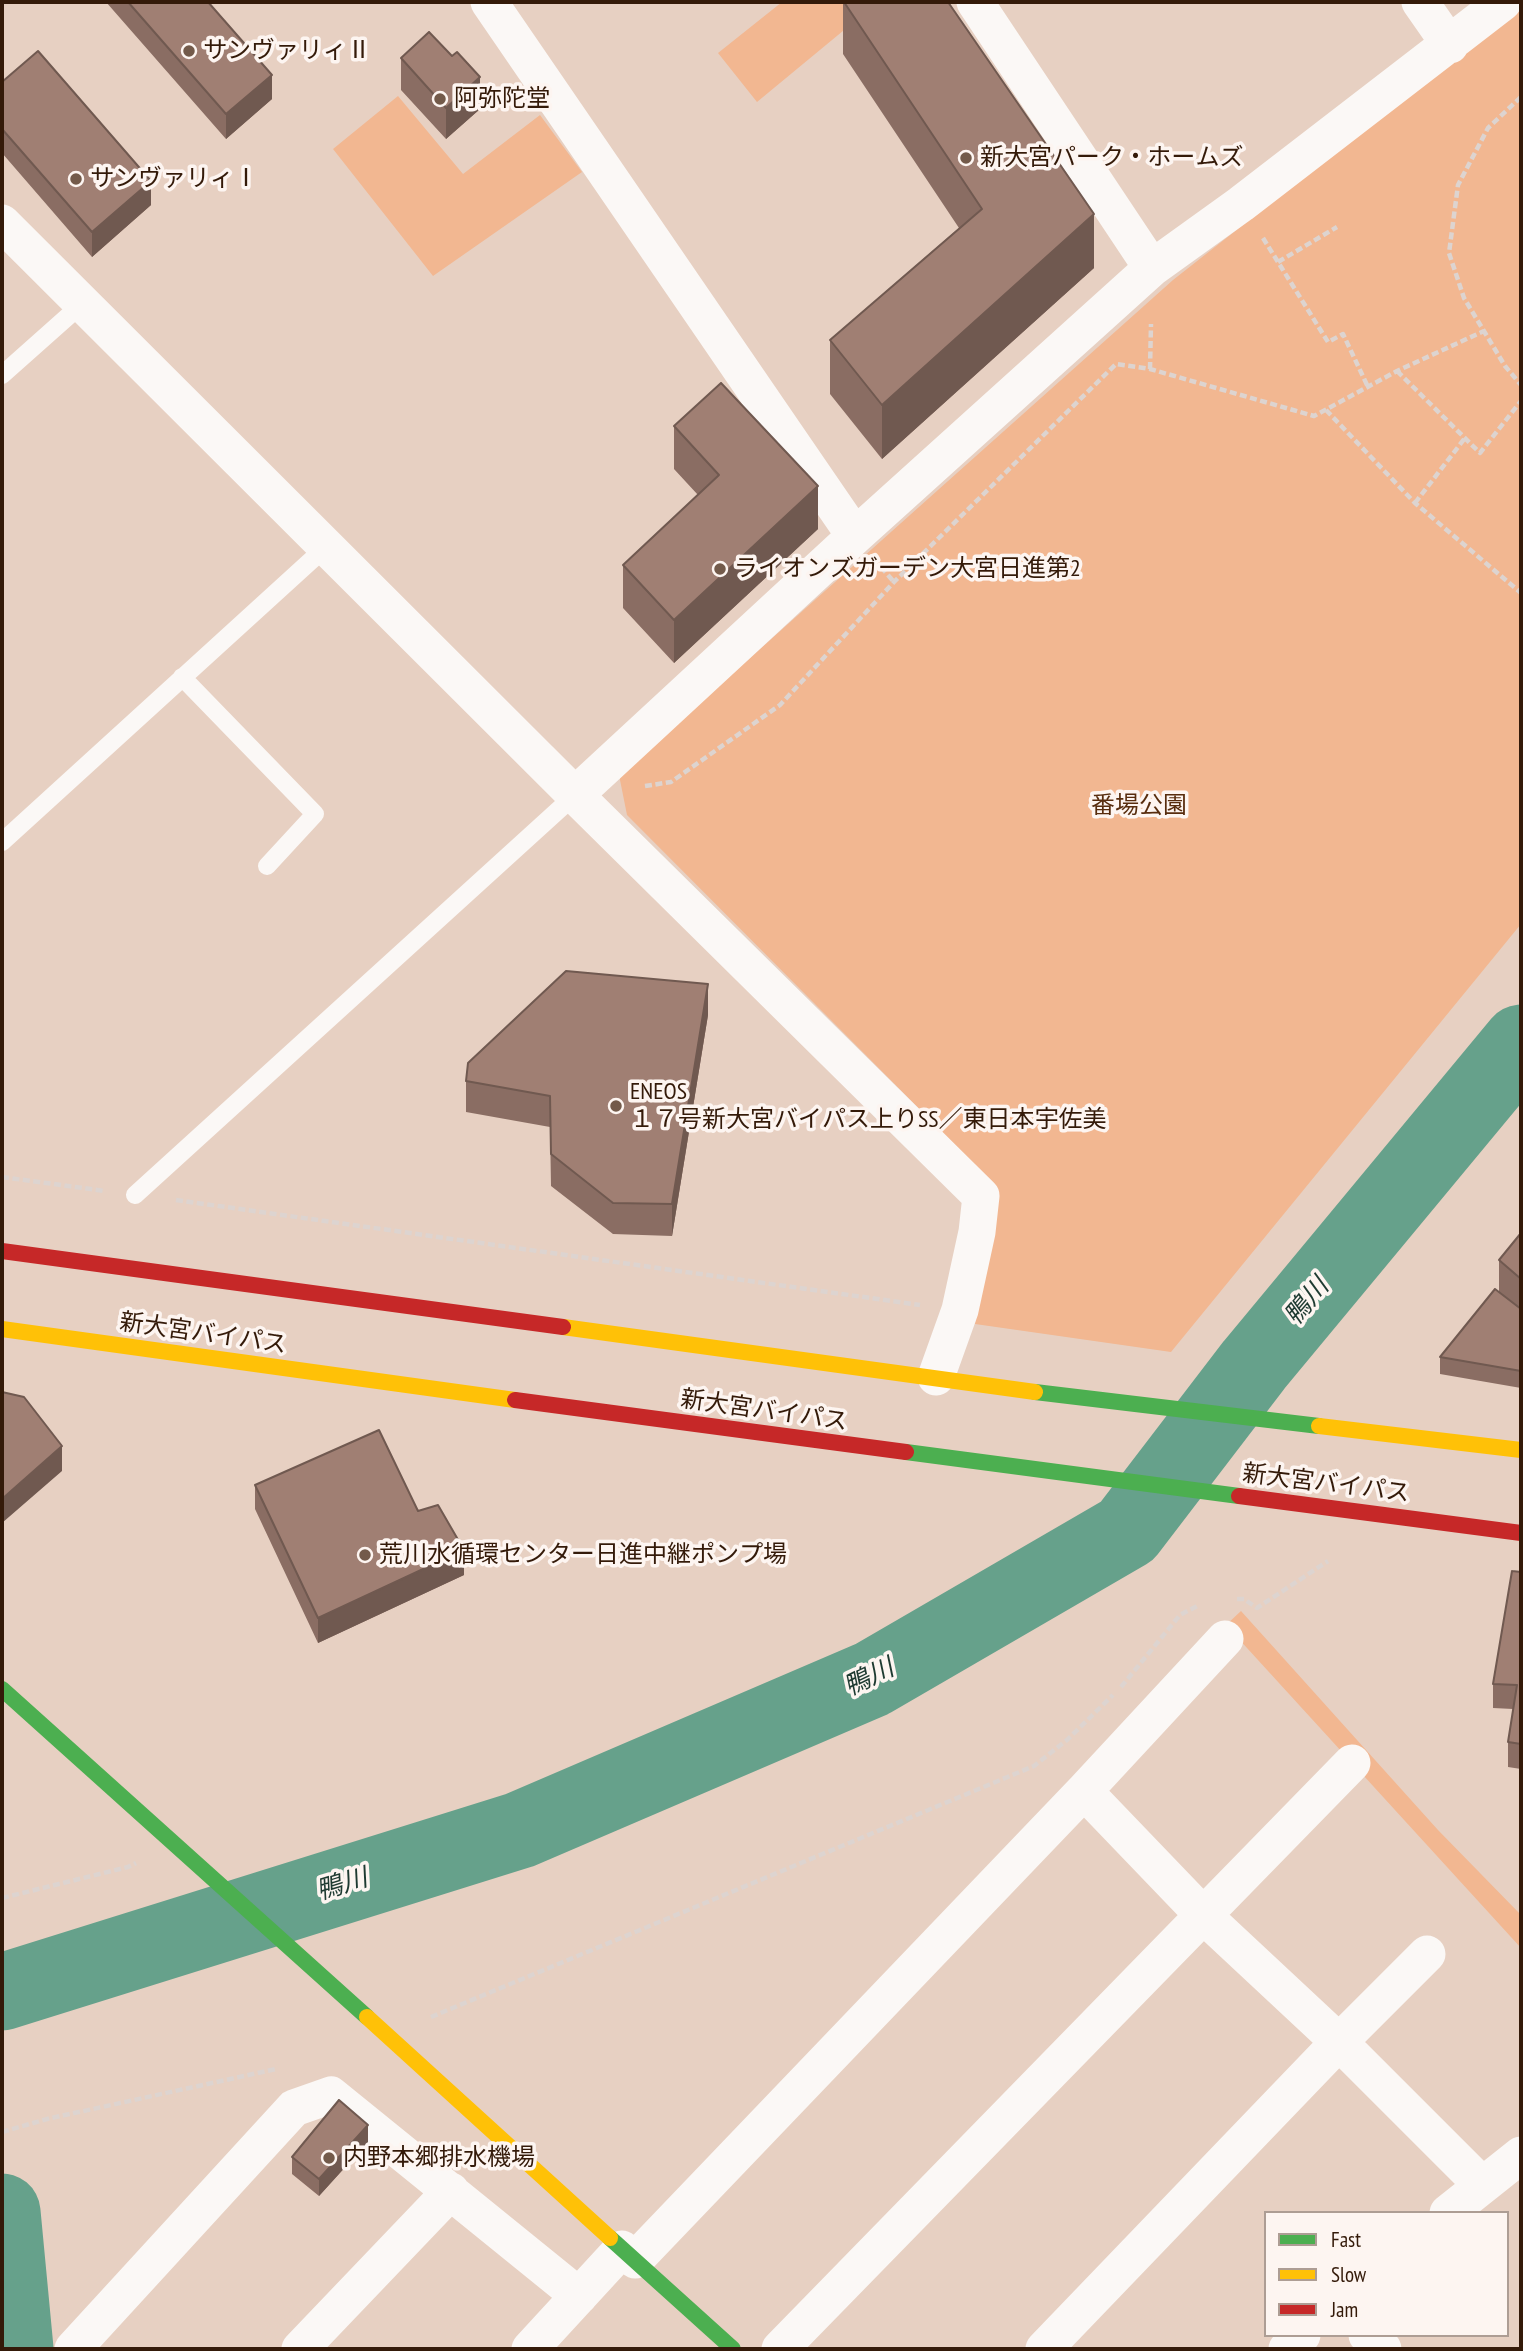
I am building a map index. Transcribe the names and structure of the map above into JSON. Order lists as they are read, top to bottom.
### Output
{
  "streets": {
    "main road": ["新大宮バイパス"]
  },
  "water": ["鴨川"],
  "parks": ["番場公園"],
  "places": [
    "サンヴァリィⅡ",
    "阿弥陀堂",
    "新大宮パーク・ホームズ",
    "サンヴァリィⅠ",
    "ライオンズガーデン大宮日進第2",
    "ENEOS １７号新大宮バイパス上りSS／東日本宇佐美",
    "荒川水循環センター日進中継ポンプ場",
    "内野本郷排水機場"
  ],
  "legend": ["Fast", "Slow", "Jam"]
}
